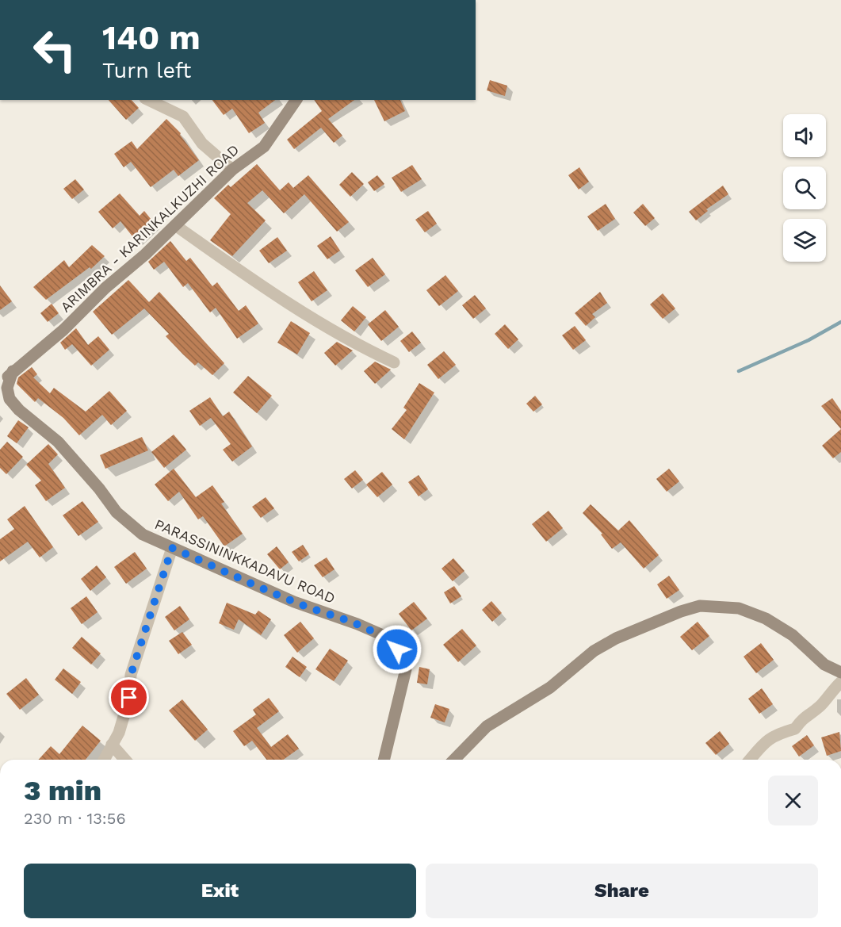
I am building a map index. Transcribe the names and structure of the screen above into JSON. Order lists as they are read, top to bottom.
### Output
{
  "streets": {
    "main road": ["ARIMBRA - KARINKALKUZHI ROAD", "PARASSININKKADAVU ROAD"]
  },
  "crossings": [
    ["ARIMBRA - KARINKALKUZHI ROAD", "PARASSININKKADAVU ROAD"]
  ],
  "page": {
    "turn": ["140 m", "Turn left"],
    "heading": ["3 min", "230 m · 13:56"],
    "buttons": ["Exit", "Share"]
  }
}
